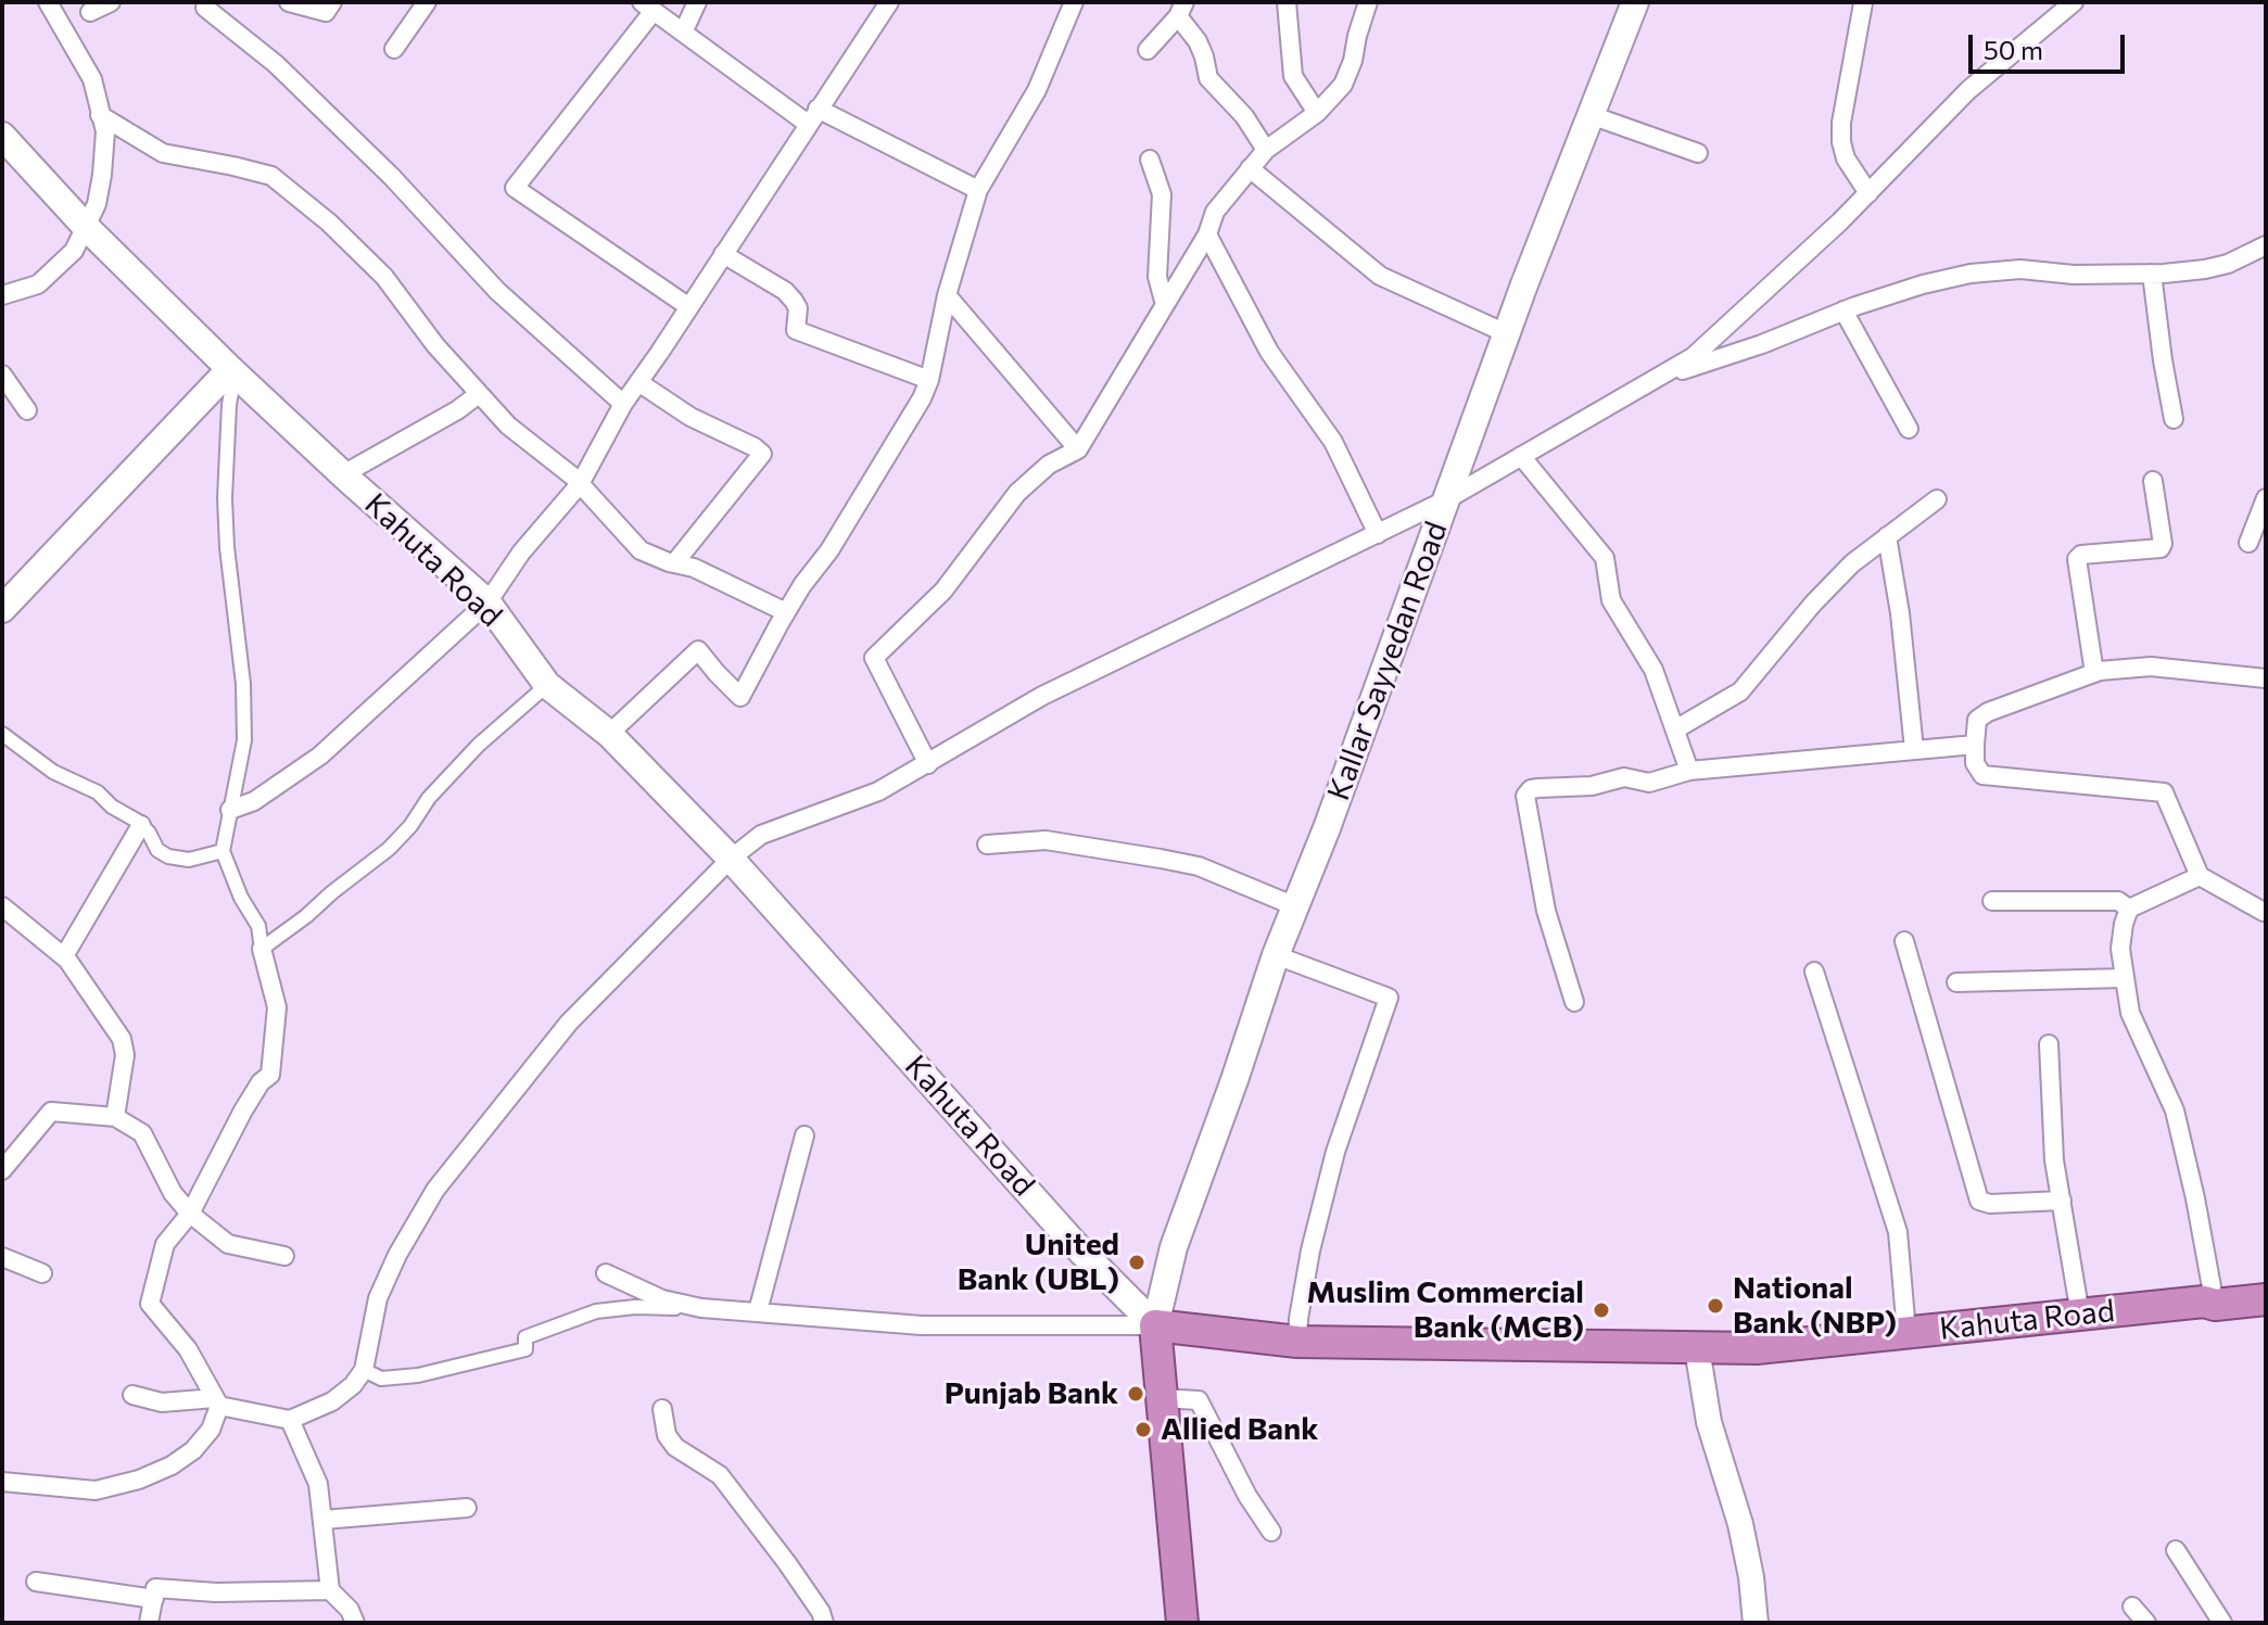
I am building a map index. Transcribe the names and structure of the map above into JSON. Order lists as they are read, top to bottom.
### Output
{
  "streets": {
    "highway": ["Kahuta Road"],
    "main road": ["Kallar Sayyedan Road"]
  },
  "crossings": [
    ["Kahuta Road", "Kallar Sayyedan Road"]
  ],
  "places": [
    "United Bank (UBL)",
    "National Bank (NBP)",
    "Muslim Commercial Bank (MCB)",
    "Punjab Bank",
    "Allied Bank"
  ],
  "scale_bar": "50 m"
}
